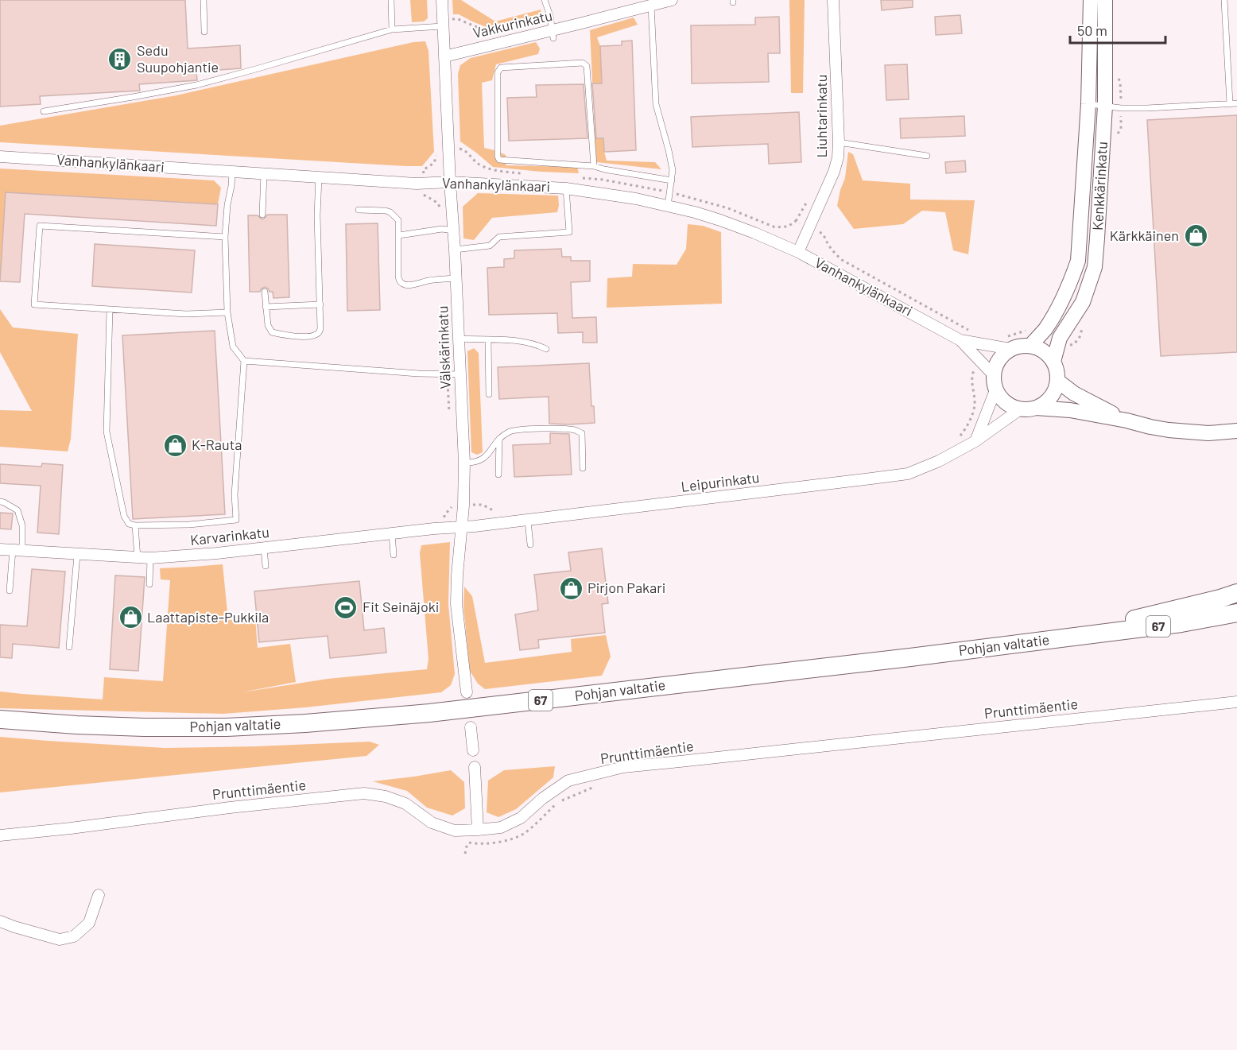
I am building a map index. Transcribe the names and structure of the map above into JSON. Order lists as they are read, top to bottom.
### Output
{
  "streets": {
    "main road": ["67", "Pohjan valtatie"],
    "street": [
      "Vakkurinkatu",
      "Liuhtarinkatu",
      "Vanhankylänkaari",
      "Kenkkärinkatu",
      "Välskärinkatu",
      "Leipurinkatu",
      "Karvarinkatu",
      "Prunttimäentie"
    ]
  },
  "crossings": [
    ["Vakkurinkatu", "Välskärinkatu"],
    ["Liuhtarinkatu", "Vanhankylänkaari"],
    ["Vanhankylänkaari", "Kenkkärinkatu"],
    ["Vanhankylänkaari", "Välskärinkatu"],
    ["Vanhankylänkaari", "Leipurinkatu"],
    ["Kenkkärinkatu", "Leipurinkatu"],
    ["Välskärinkatu", "Leipurinkatu"],
    ["Välskärinkatu", "Karvarinkatu"],
    ["Leipurinkatu", "Karvarinkatu"]
  ],
  "places": {
    "building": ["Sedu Suupohjantie"],
    "shop": [
      "Kärkkäinen",
      "K-Rauta",
      "Pirjon Pakari",
      "Laattapiste-Pukkila"
    ],
    "sports": ["Fit Seinäjoki"]
  },
  "scale_bar": "50 m"
}
